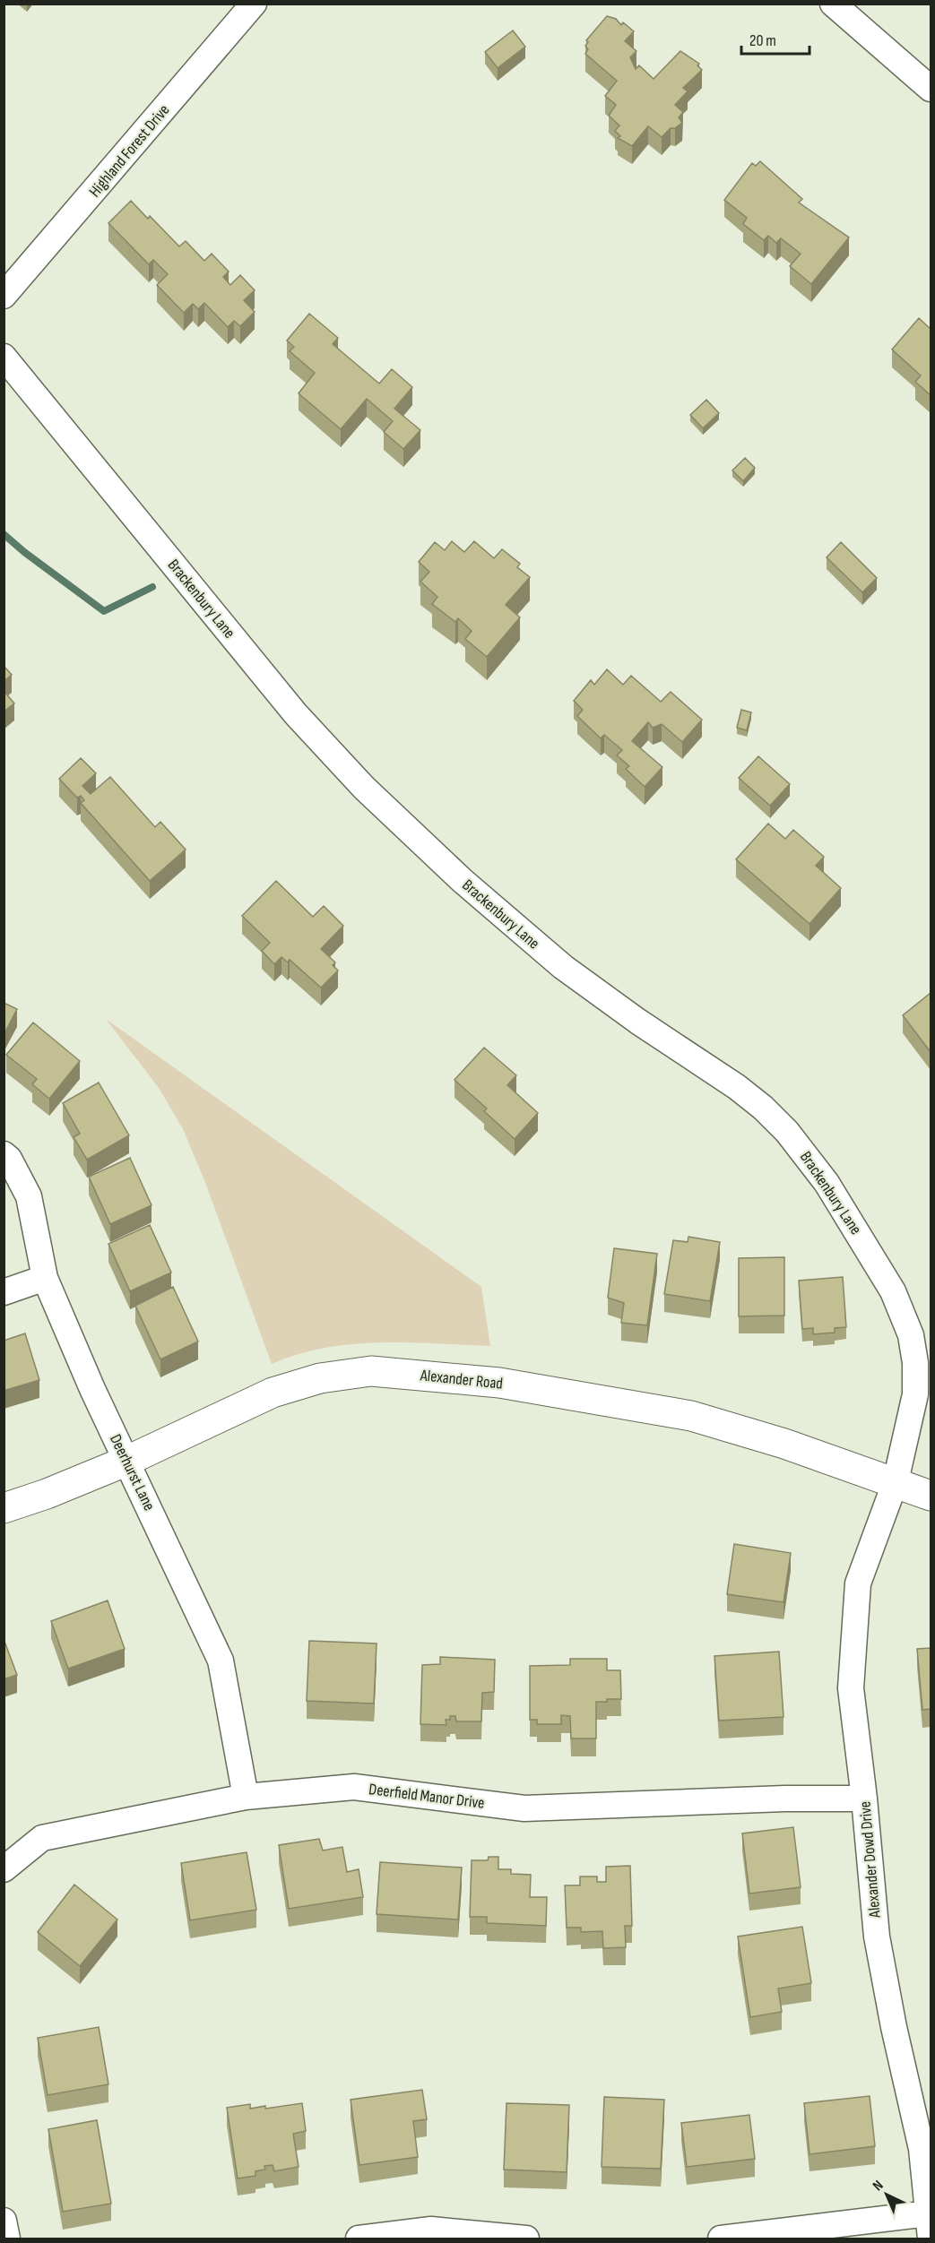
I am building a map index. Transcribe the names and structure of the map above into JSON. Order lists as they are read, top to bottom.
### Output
{
  "streets": {
    "street": [
      "Highland Forest Drive",
      "Brackenbury Lane",
      "Alexander Road",
      "Deerhurst Lane",
      "Deerfield Manor Drive",
      "Alexander Dowd Drive"
    ]
  },
  "crossings": [
    ["Brackenbury Lane", "Alexander Road"],
    ["Brackenbury Lane", "Alexander Dowd Drive"],
    ["Alexander Road", "Deerhurst Lane"],
    ["Alexander Road", "Alexander Dowd Drive"],
    ["Deerhurst Lane", "Deerfield Manor Drive"],
    ["Deerfield Manor Drive", "Alexander Dowd Drive"]
  ],
  "scale_bar": "20 m",
  "north": "top left"
}
